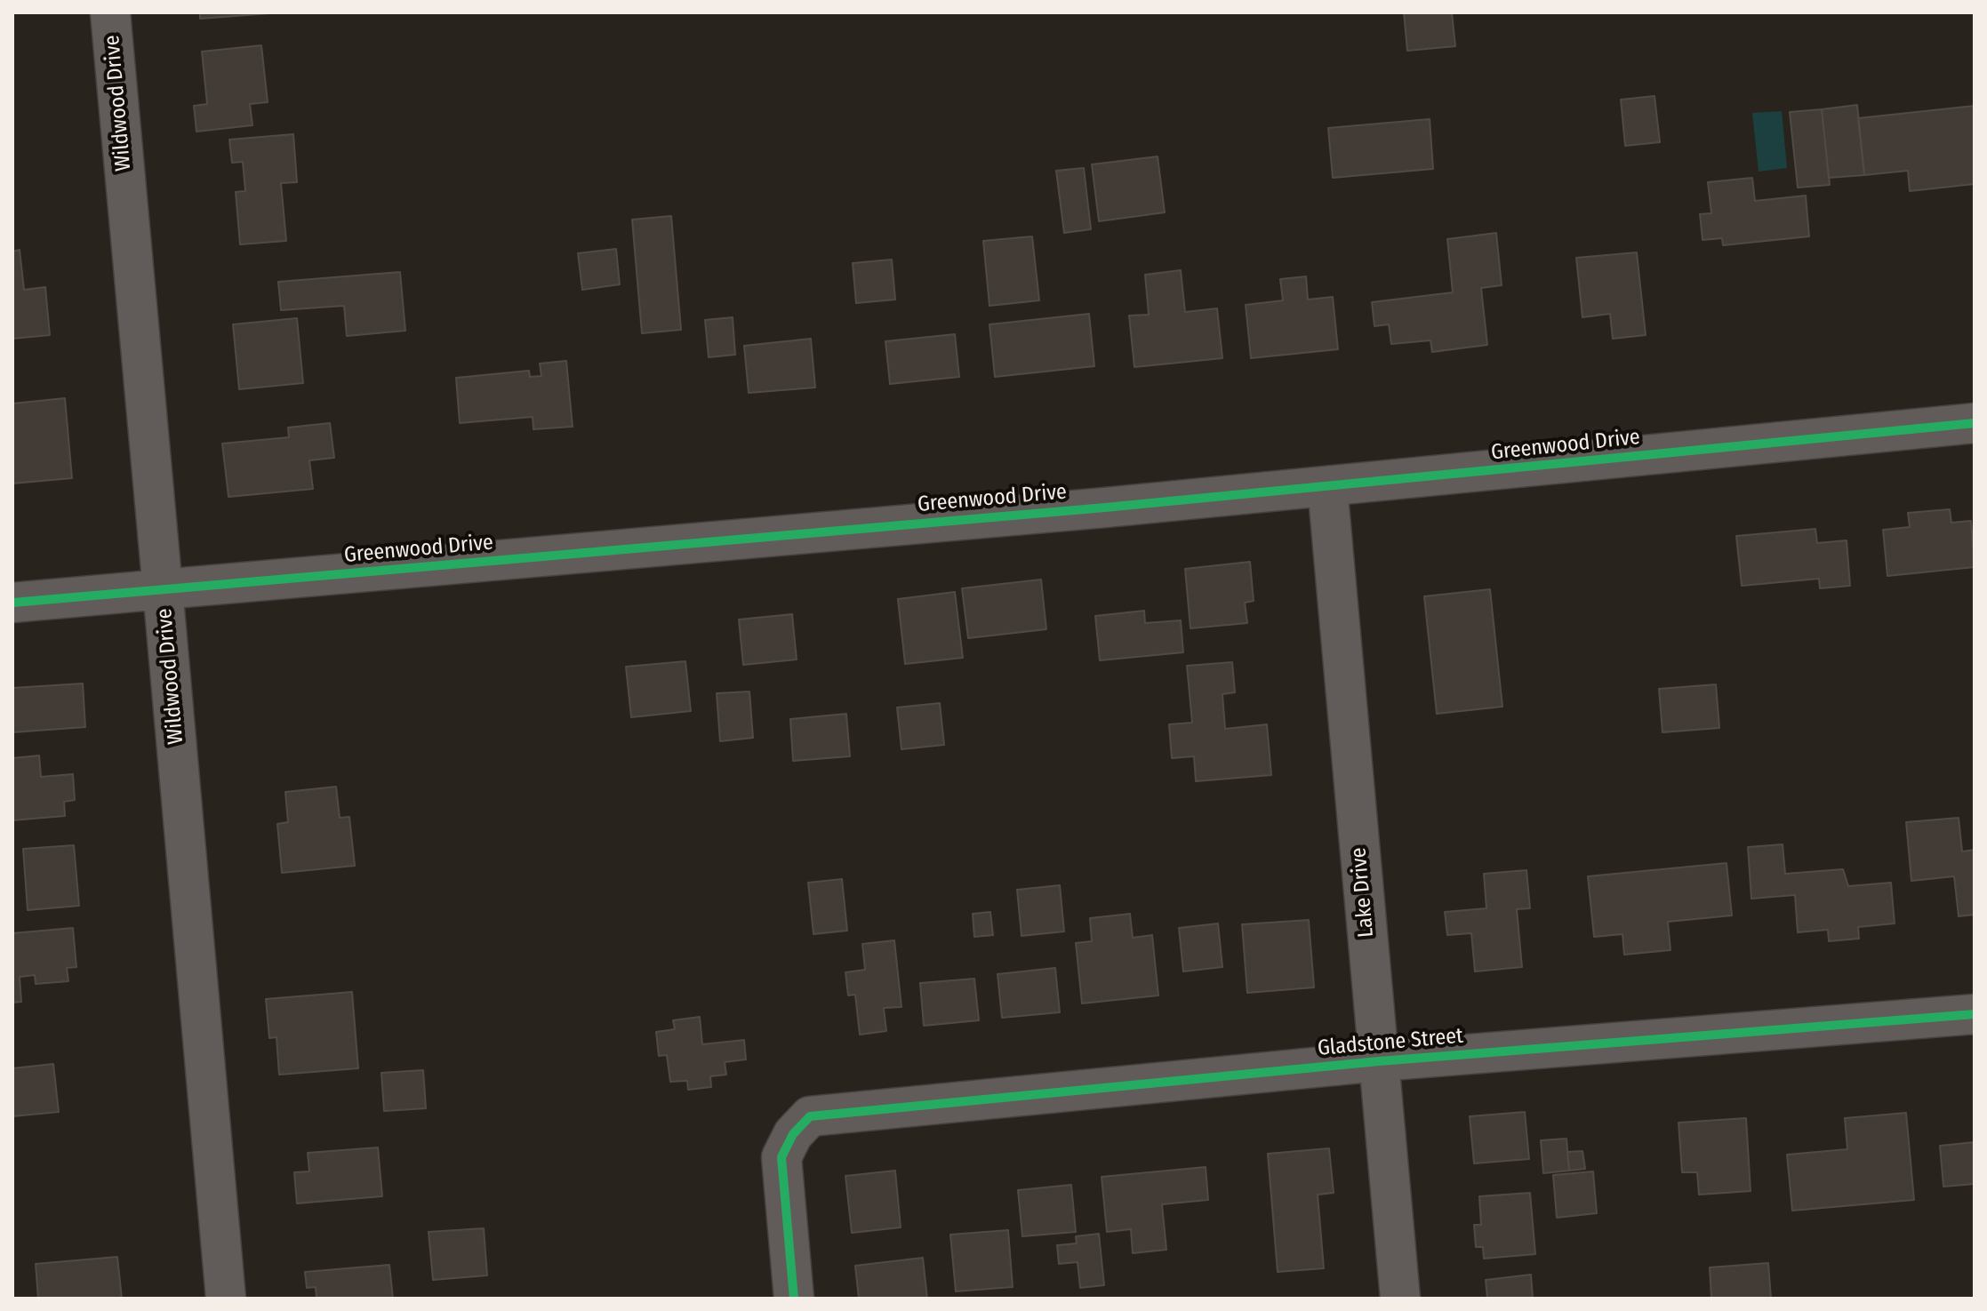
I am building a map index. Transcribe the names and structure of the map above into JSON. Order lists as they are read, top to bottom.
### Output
{
  "streets": {
    "street": [
      "Wildwood Drive",
      "Greenwood Drive",
      "Lake Drive",
      "Gladstone Street"
    ]
  },
  "crossings": [
    ["Wildwood Drive", "Greenwood Drive"],
    ["Greenwood Drive", "Lake Drive"],
    ["Lake Drive", "Gladstone Street"]
  ]
}
